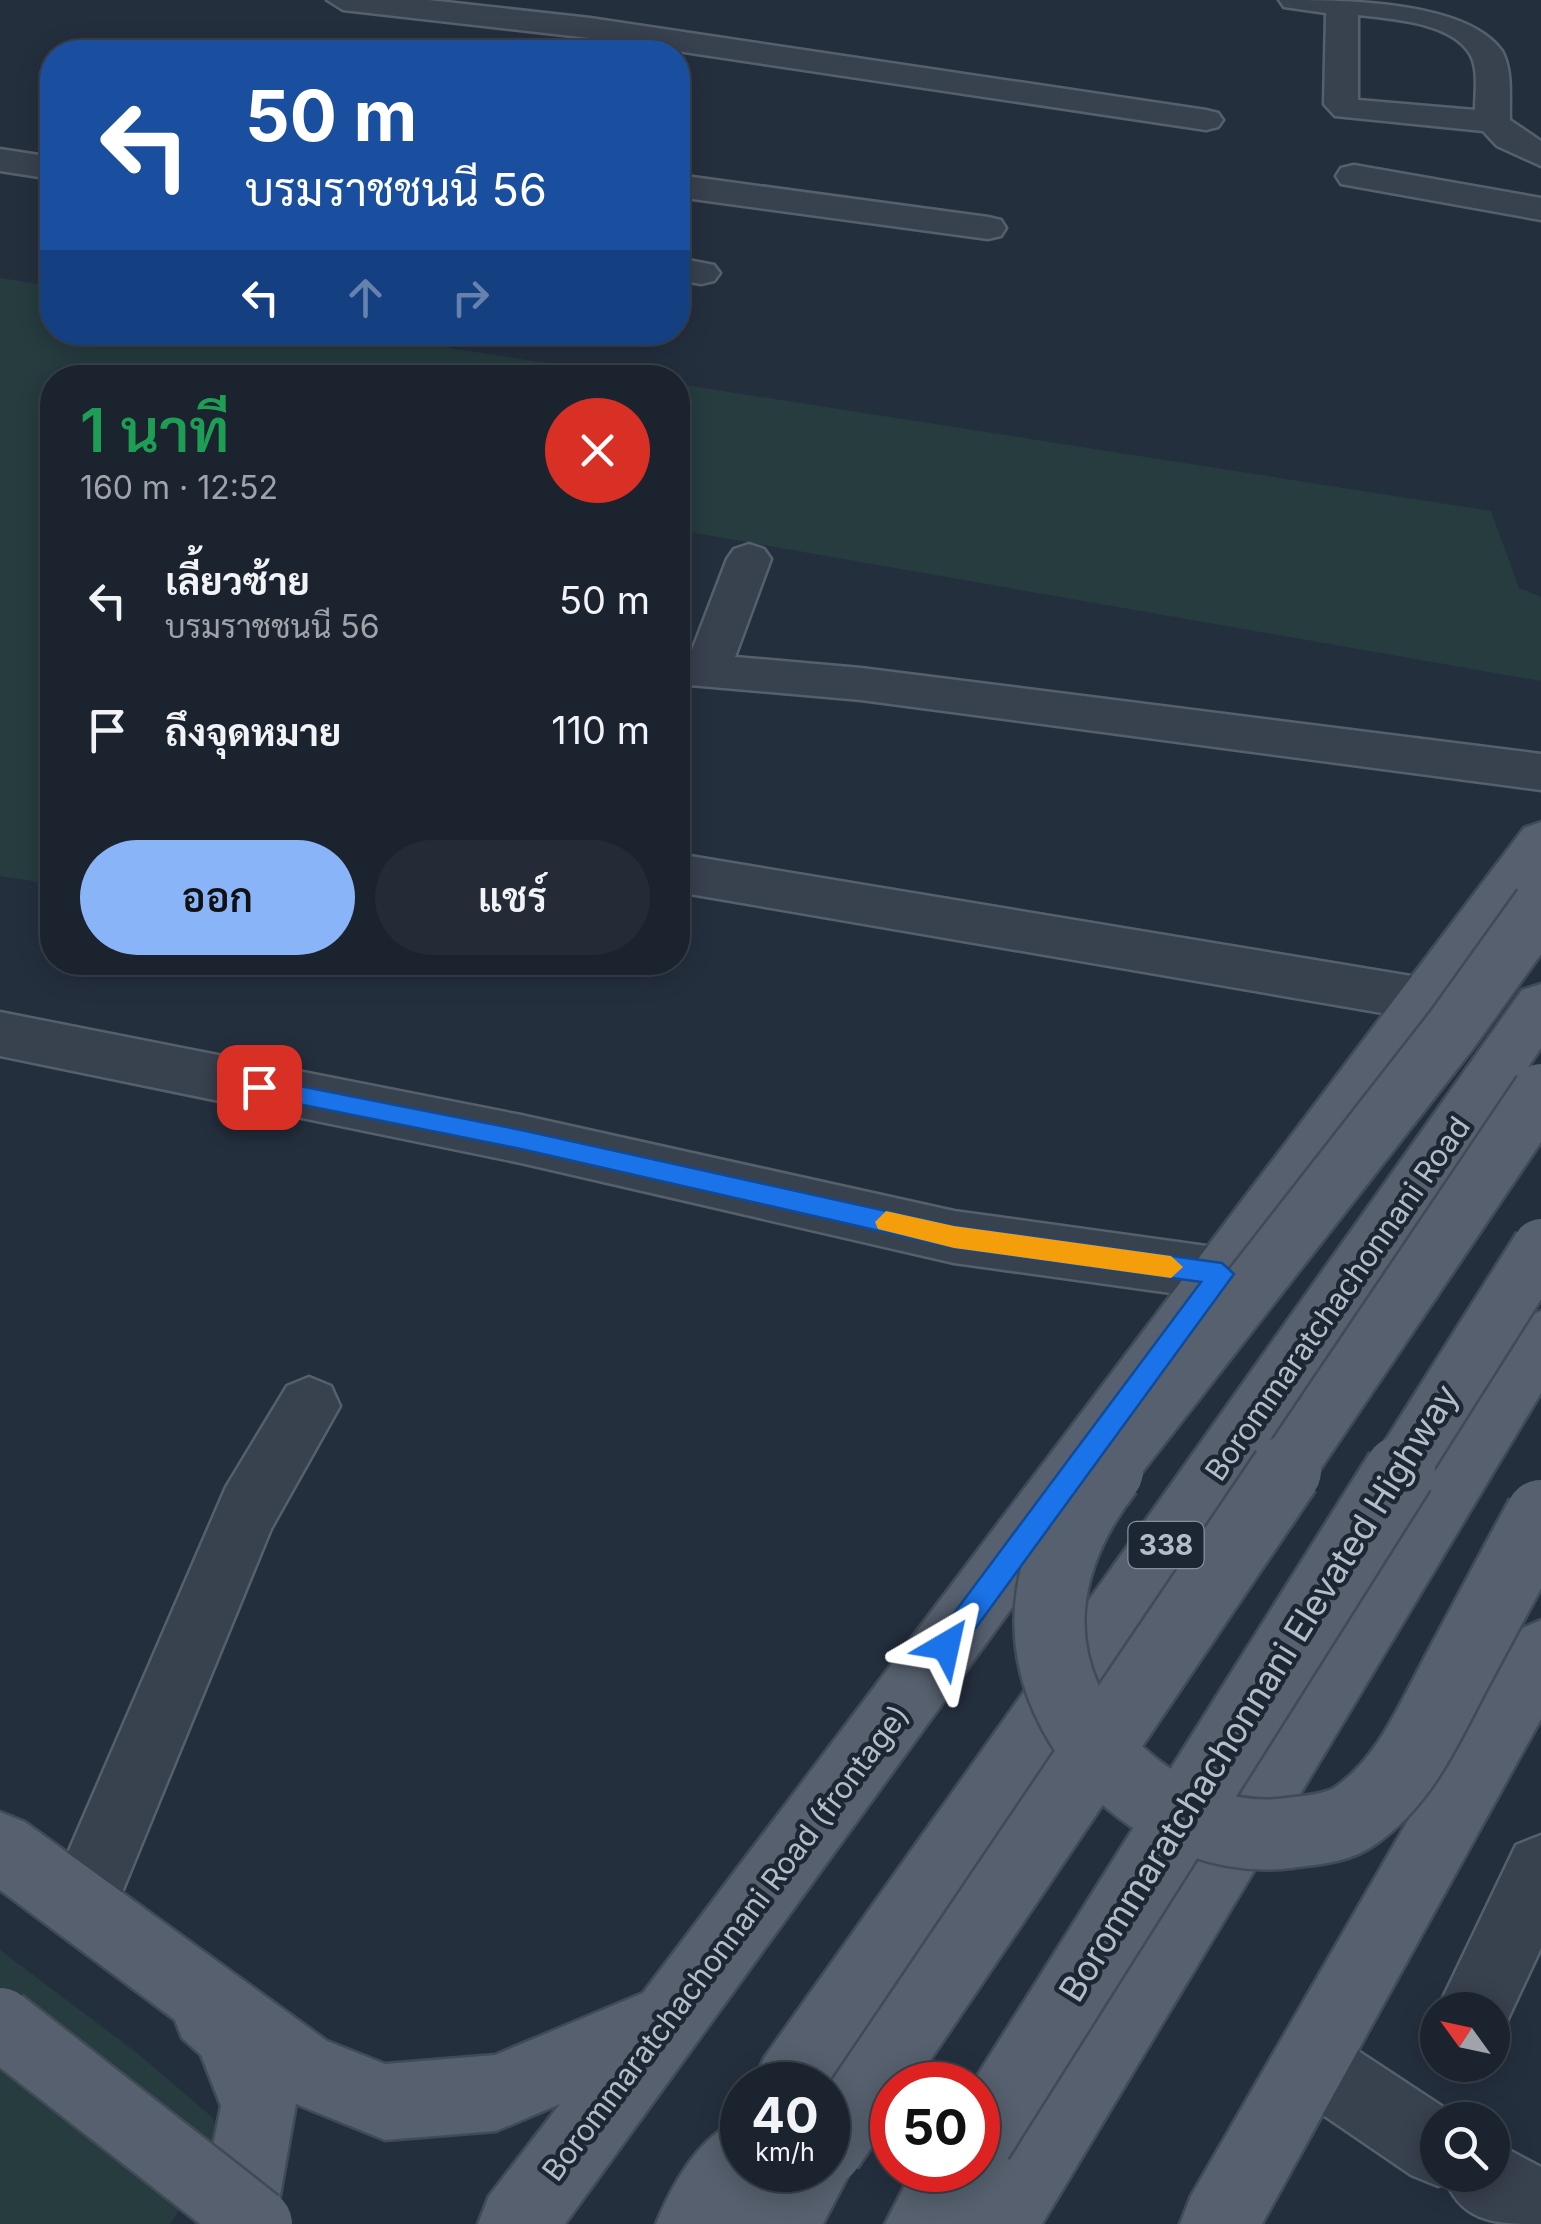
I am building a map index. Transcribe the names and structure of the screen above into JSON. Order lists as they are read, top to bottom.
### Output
{
  "streets": {
    "main road": [
      "Borommaratchachonnani Road",
      "338",
      "Borommaratchachonnani Elevated Highway",
      "Borommaratchachonnani Road (frontage)"
    ]
  },
  "north": "top left",
  "page": {
    "turn": ["50 m", "บรมราชชนนี 56"],
    "heading": ["1 นาที", "160 m · 12:52"],
    "list": [
      {
        "name": "เลี้ยวซ้าย",
        "note": "บรมราชชนนี 56",
        "value": "50 m"
      },
      {
        "name": "ถึงจุดหมาย",
        "value": "110 m"
      }
    ],
    "buttons": ["ออก", "แชร์"],
    "speed": "40 km/h",
    "limit": "50"
  }
}
